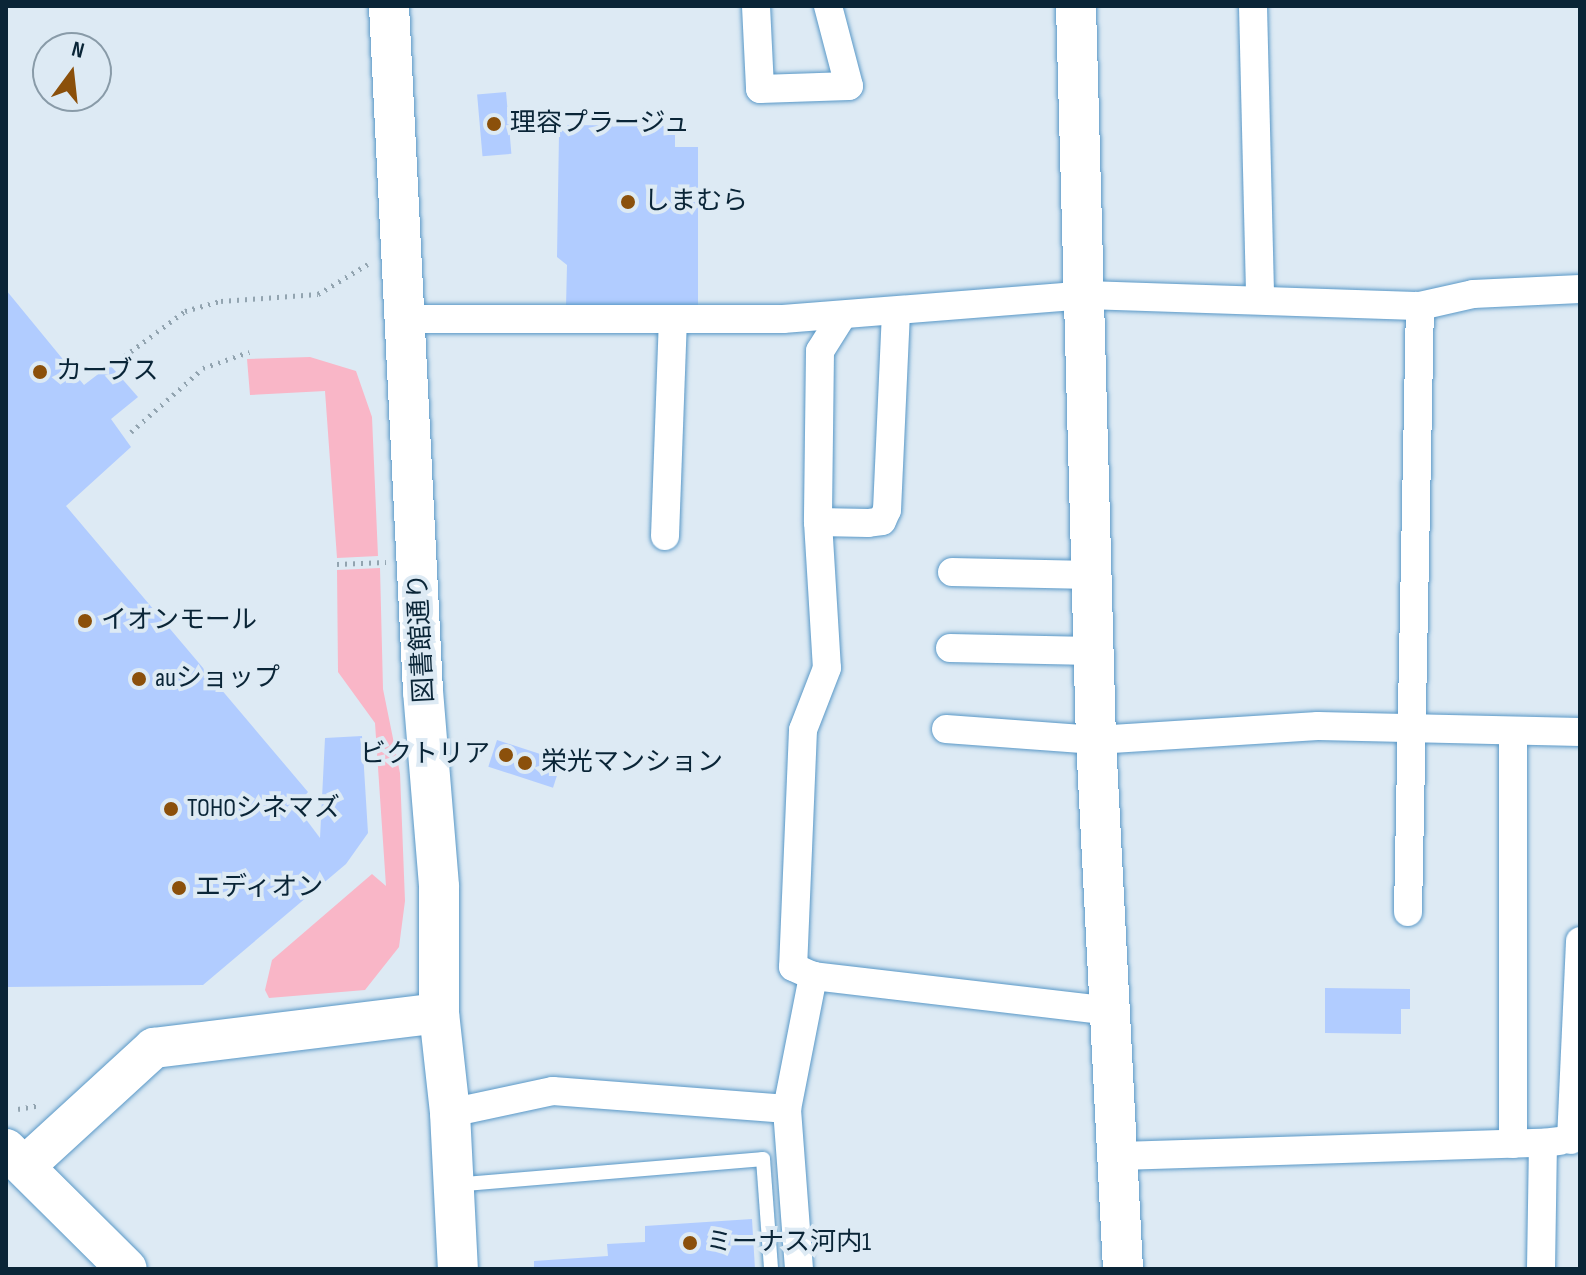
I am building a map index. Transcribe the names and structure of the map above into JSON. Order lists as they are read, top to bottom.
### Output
{
  "streets": {
    "street": ["図書館通り"]
  },
  "places": [
    "理容プラージュ",
    "しまむら",
    "カーブス",
    "イオンモール",
    "auショップ",
    "ビクトリア",
    "栄光マンション",
    "TOHOシネマズ",
    "エディオン",
    "ミーナス河内1"
  ],
  "north": "top"
}
